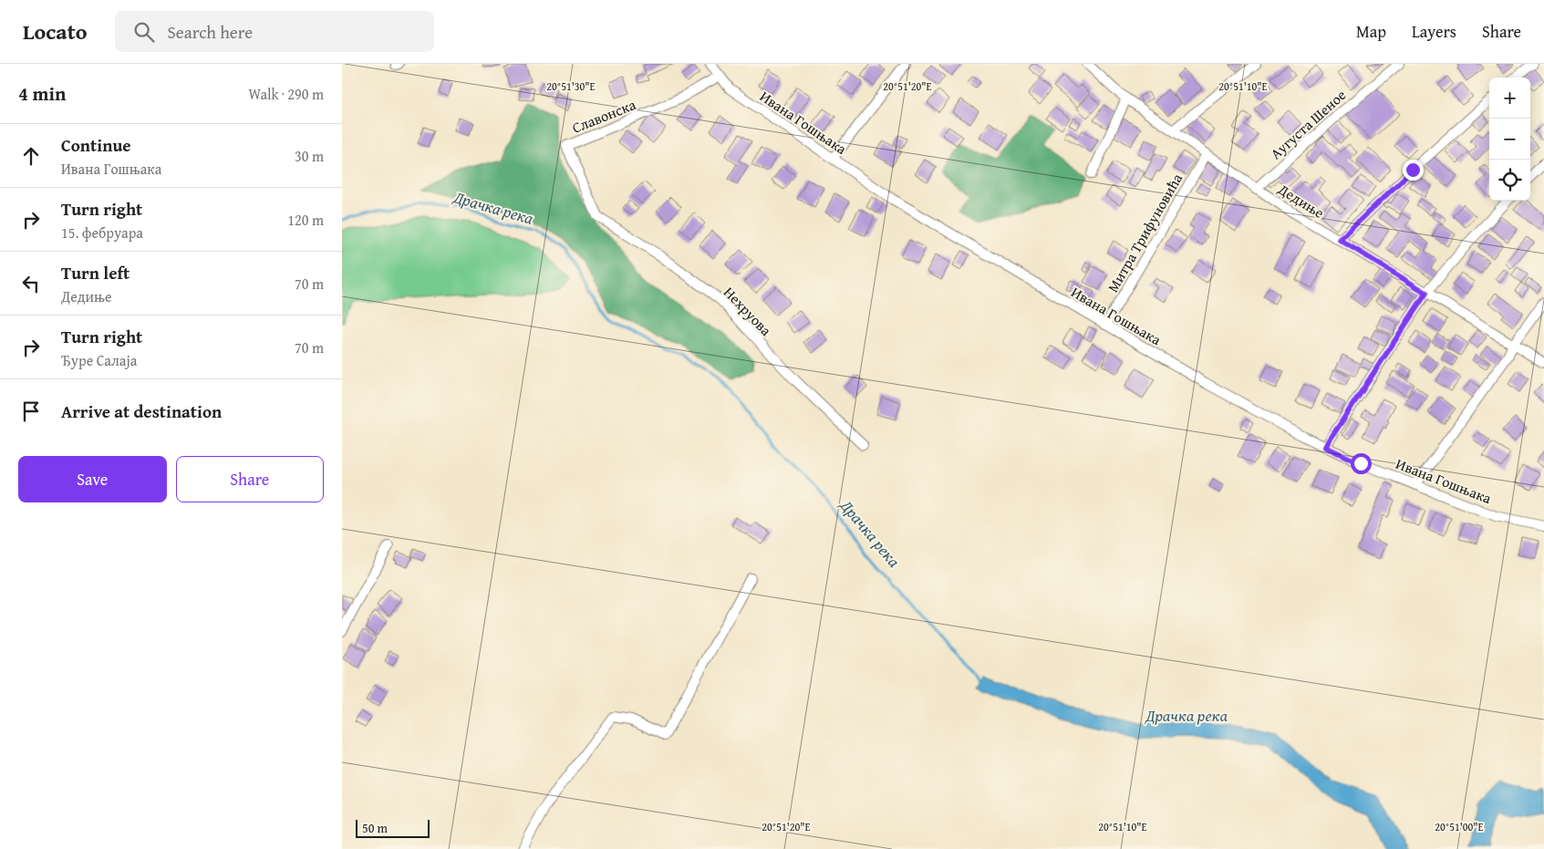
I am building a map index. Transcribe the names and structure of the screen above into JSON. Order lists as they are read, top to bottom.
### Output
{
  "streets": {
    "street": [
      "Славонска",
      "Ивана Гошњака",
      "Аугуста Шеное",
      "Дедиње",
      "Митра Трифуновића",
      "Нехруова"
    ]
  },
  "crossings": [
    ["Славонска", "Ивана Гошњака"],
    ["Славонска", "Нехруова"],
    ["Ивана Гошњака", "Митра Трифуновића"],
    ["Аугуста Шеное", "Дедиње"],
    ["Дедиње", "Митра Трифуновића"]
  ],
  "water": ["Драчка река"],
  "scale_bar": "50 m",
  "page": {
    "header": "Locato",
    "search": "Search here",
    "nav": ["Map", "Layers", "Share"],
    "heading": ["4 min", "Walk · 290 m"],
    "map_buttons": ["+", "−"],
    "list": [
      ["Continue", "Ивана Гошњака", "30 m"],
      ["Turn right", "15. фебруара", "120 m"],
      ["Turn left", "Дедиње", "70 m"],
      ["Turn right", "Ђуре Салаја", "70 m"],
      "Arrive at destination"
    ],
    "buttons": ["Save", "Share"],
    "scale": "50 m"
  },
  "coordinates": [
    "20°51'30\"E",
    "20°51'20\"E",
    "20°51'10\"E",
    "20°51'00\"E"
  ]
}
